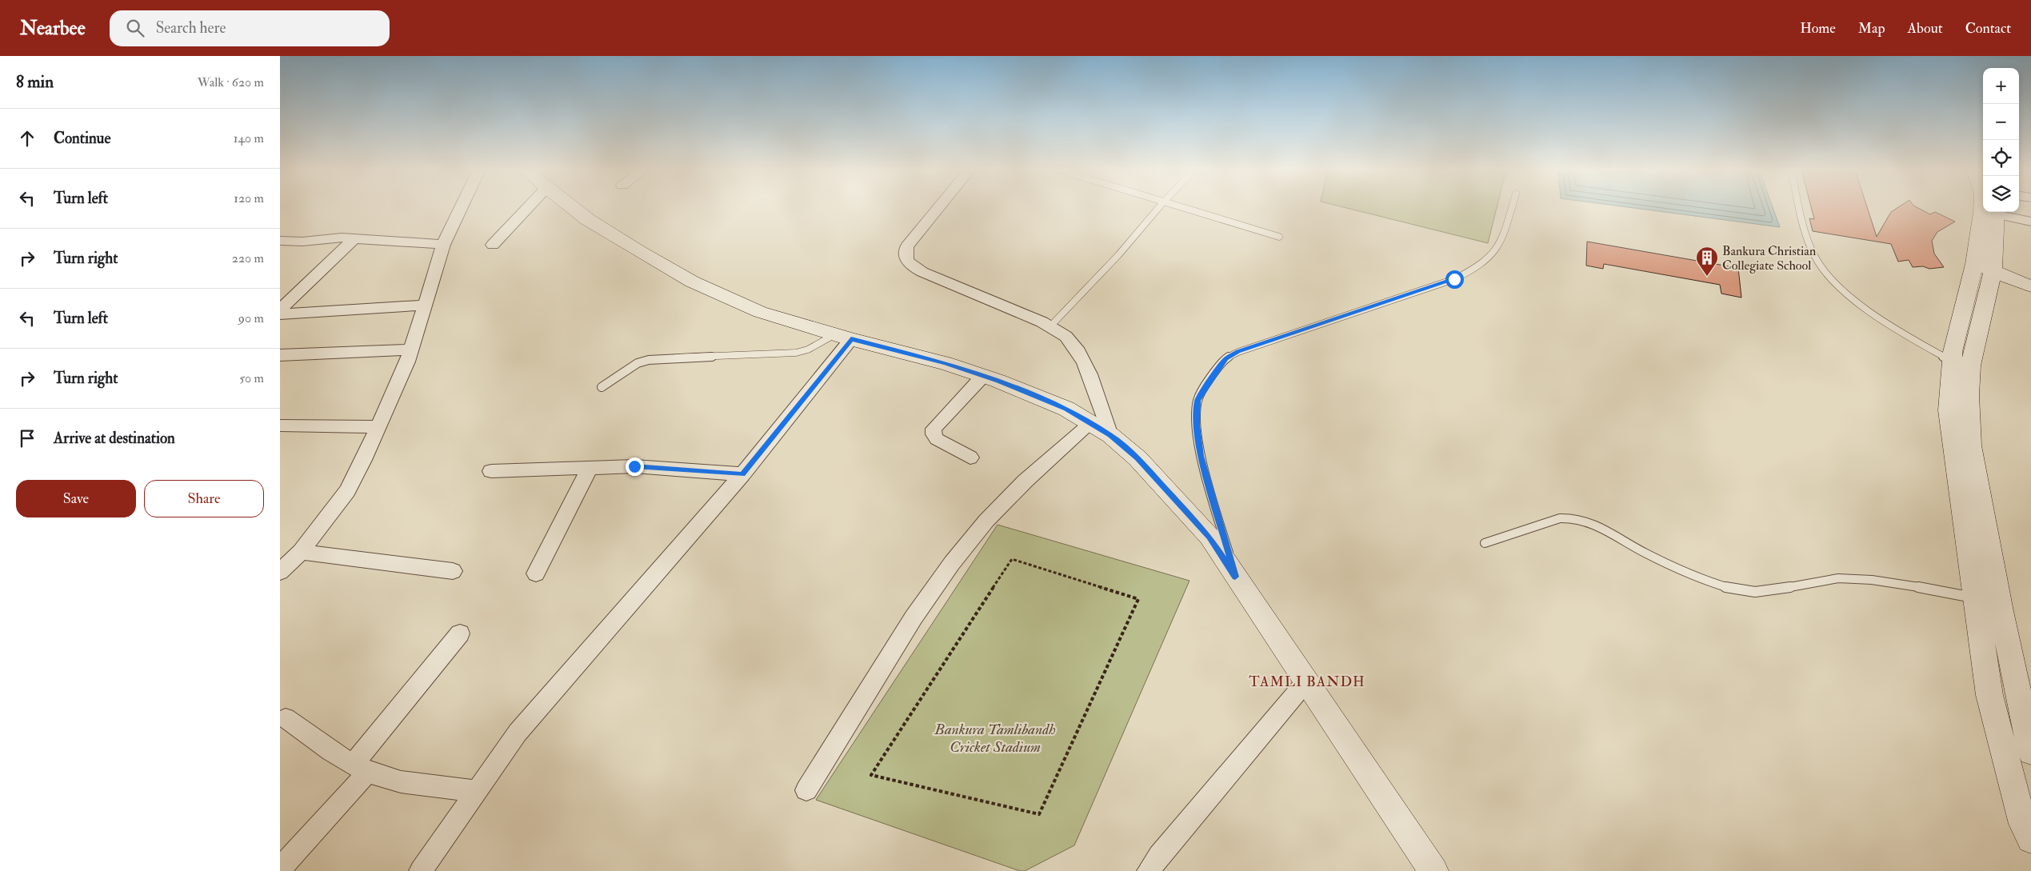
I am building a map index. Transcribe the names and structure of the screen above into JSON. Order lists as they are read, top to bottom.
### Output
{
  "districts": ["TAMLI BANDH"],
  "parks": ["Bankura Tamlibandh Cricket Stadium"],
  "places": {
    "building": ["Bankura Christian Collegiate School"]
  },
  "page": {
    "header": "Nearbee",
    "search": "Search here",
    "nav": [
      "Home",
      "Map",
      "About",
      "Contact"
    ],
    "heading": ["8 min", "Walk · 620 m"],
    "map_buttons": ["+", "−"],
    "list": [
      ["Continue", "140 m"],
      ["Turn left", "120 m"],
      ["Turn right", "220 m"],
      ["Turn left", "90 m"],
      ["Turn right", "50 m"],
      "Arrive at destination"
    ],
    "buttons": ["Save", "Share"]
  }
}
